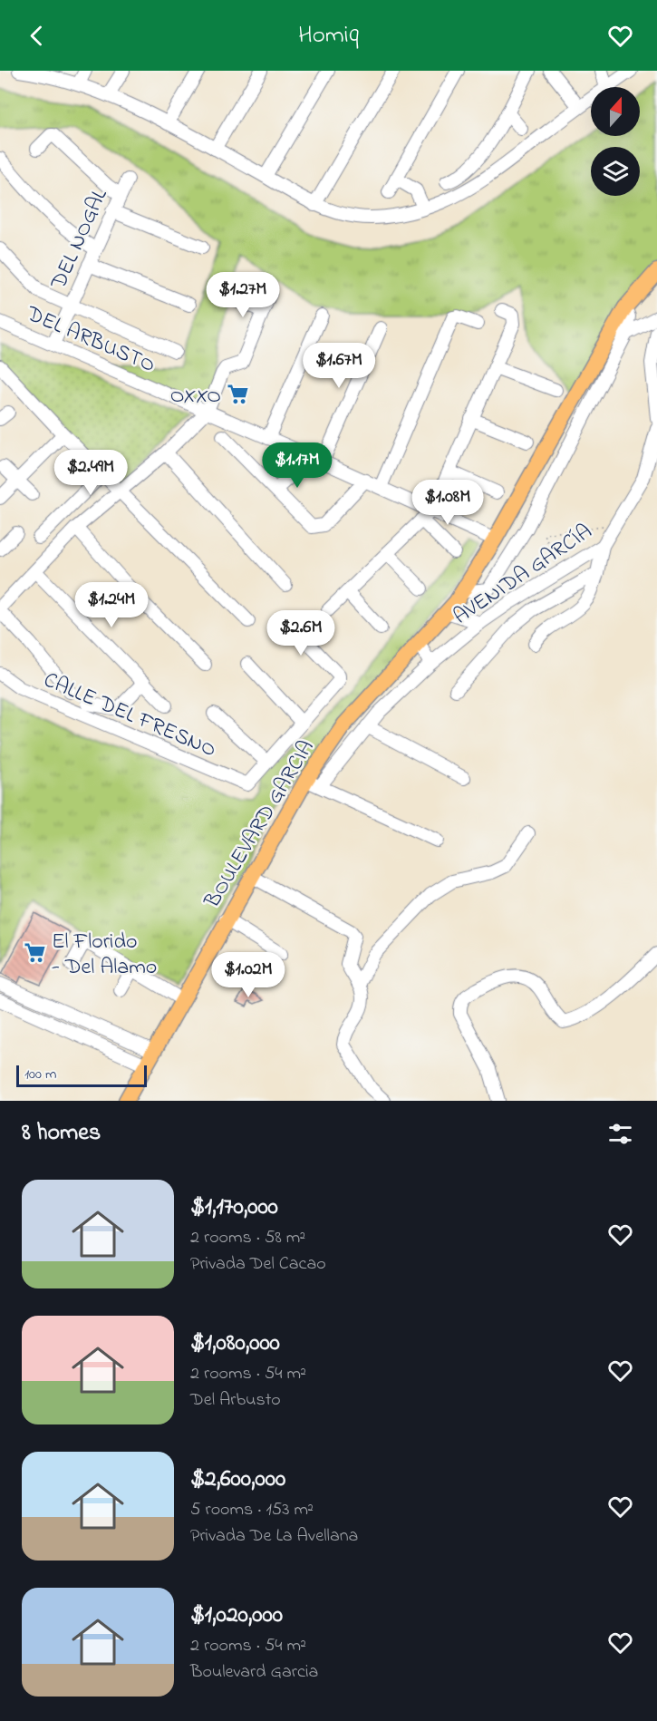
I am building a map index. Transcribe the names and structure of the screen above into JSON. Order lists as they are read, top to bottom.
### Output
{
  "streets": {
    "main road": ["BOULEVARD GARCIA"],
    "street": [
      "DEL NOGAL",
      "DEL ARBUSTO",
      "AVENIDA GARCÍA",
      "CALLE DEL FRESNO"
    ]
  },
  "crossings": [
    ["DEL NOGAL", "DEL ARBUSTO"],
    ["DEL ARBUSTO", "BOULEVARD GARCIA"],
    ["AVENIDA GARCÍA", "BOULEVARD GARCIA"]
  ],
  "places": {
    "supermarket": ["OXXO", "El Florido - Del Alamo"]
  },
  "scale_bar": "100 m",
  "north": "top",
  "page": {
    "header": "Homiq",
    "price": [
      "$1.27M",
      "$1.67M",
      "$1.17M",
      "$2.49M",
      "$1.08M",
      "$1.24M",
      "$2.6M",
      "$1.02M"
    ],
    "scale": "100 m",
    "heading": "8 homes",
    "list": [
      {
        "name": "$1,170,000",
        "note": "2 rooms · 58 m² · Privada Del Cacao"
      },
      {
        "name": "$1,080,000",
        "note": "2 rooms · 54 m² · Del Arbusto"
      },
      {
        "name": "$2,600,000",
        "note": "5 rooms · 153 m² · Privada De La Avellana"
      },
      {
        "name": "$1,020,000",
        "note": "2 rooms · 54 m² · Boulevard Garcia"
      }
    ]
  }
}
